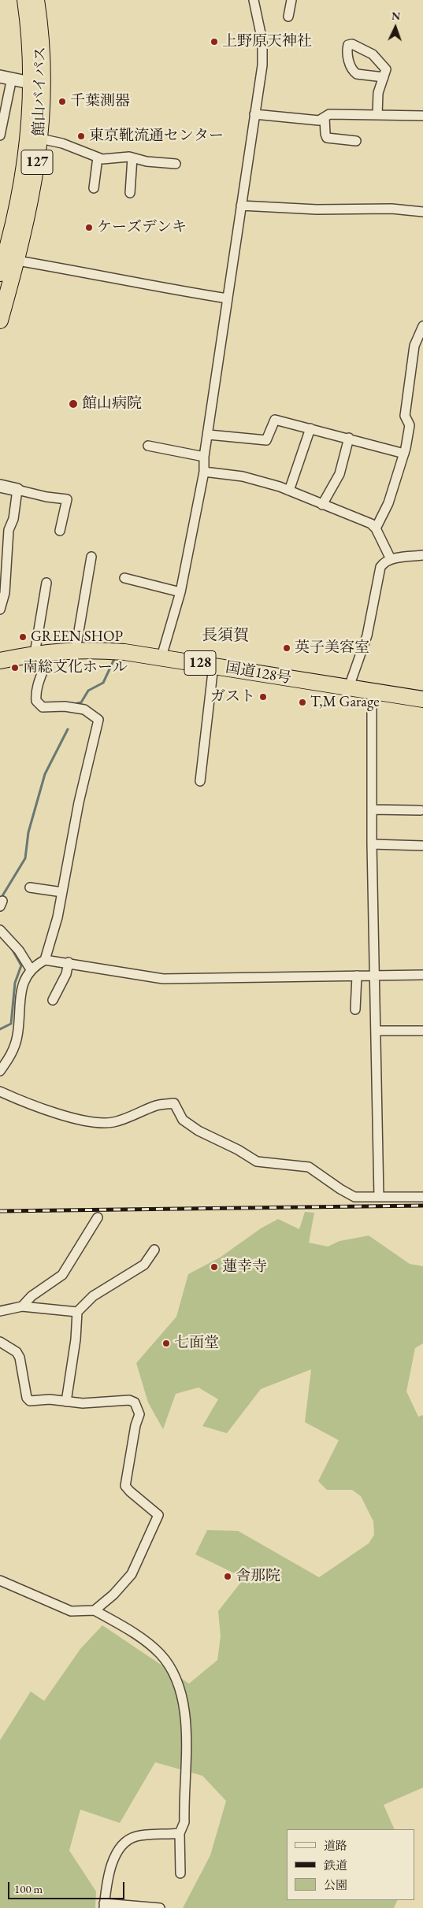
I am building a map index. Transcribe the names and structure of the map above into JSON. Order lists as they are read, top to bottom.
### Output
{
  "streets": {
    "highway": [
      "館山バイパス",
      "127",
      "128",
      "国道128号"
    ]
  },
  "districts": ["長須賀"],
  "places": [
    "上野原天神社",
    "千葉測器",
    "東京靴流通センター",
    "ケーズデンキ",
    "館山病院",
    "GREEN SHOP",
    "英子美容室",
    "南総文化ホール",
    "ガスト",
    "T,M Garage",
    "蓮幸寺",
    "七面堂",
    "舎那院"
  ],
  "legend": ["道路", "鉄道", "公園"],
  "scale_bar": "100 m",
  "north": "top"
}
